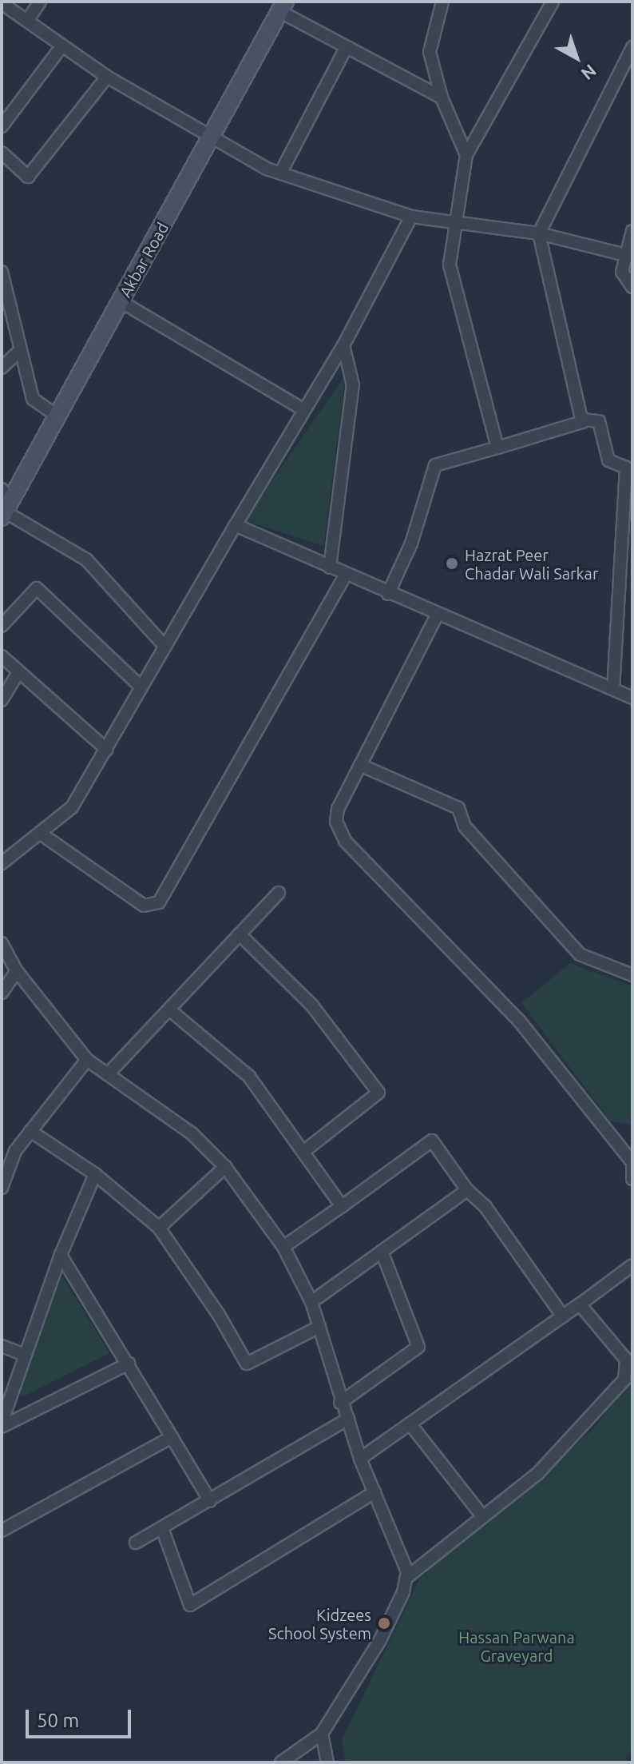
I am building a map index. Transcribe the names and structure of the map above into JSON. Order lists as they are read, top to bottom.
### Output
{
  "streets": {
    "main road": ["Akbar Road"]
  },
  "parks": ["Hassan Parwana Graveyard"],
  "places": ["Hazrat Peer Chadar Wali Sarkar", "Kidzees School System"],
  "scale_bar": "50 m",
  "north": "bottom right"
}
